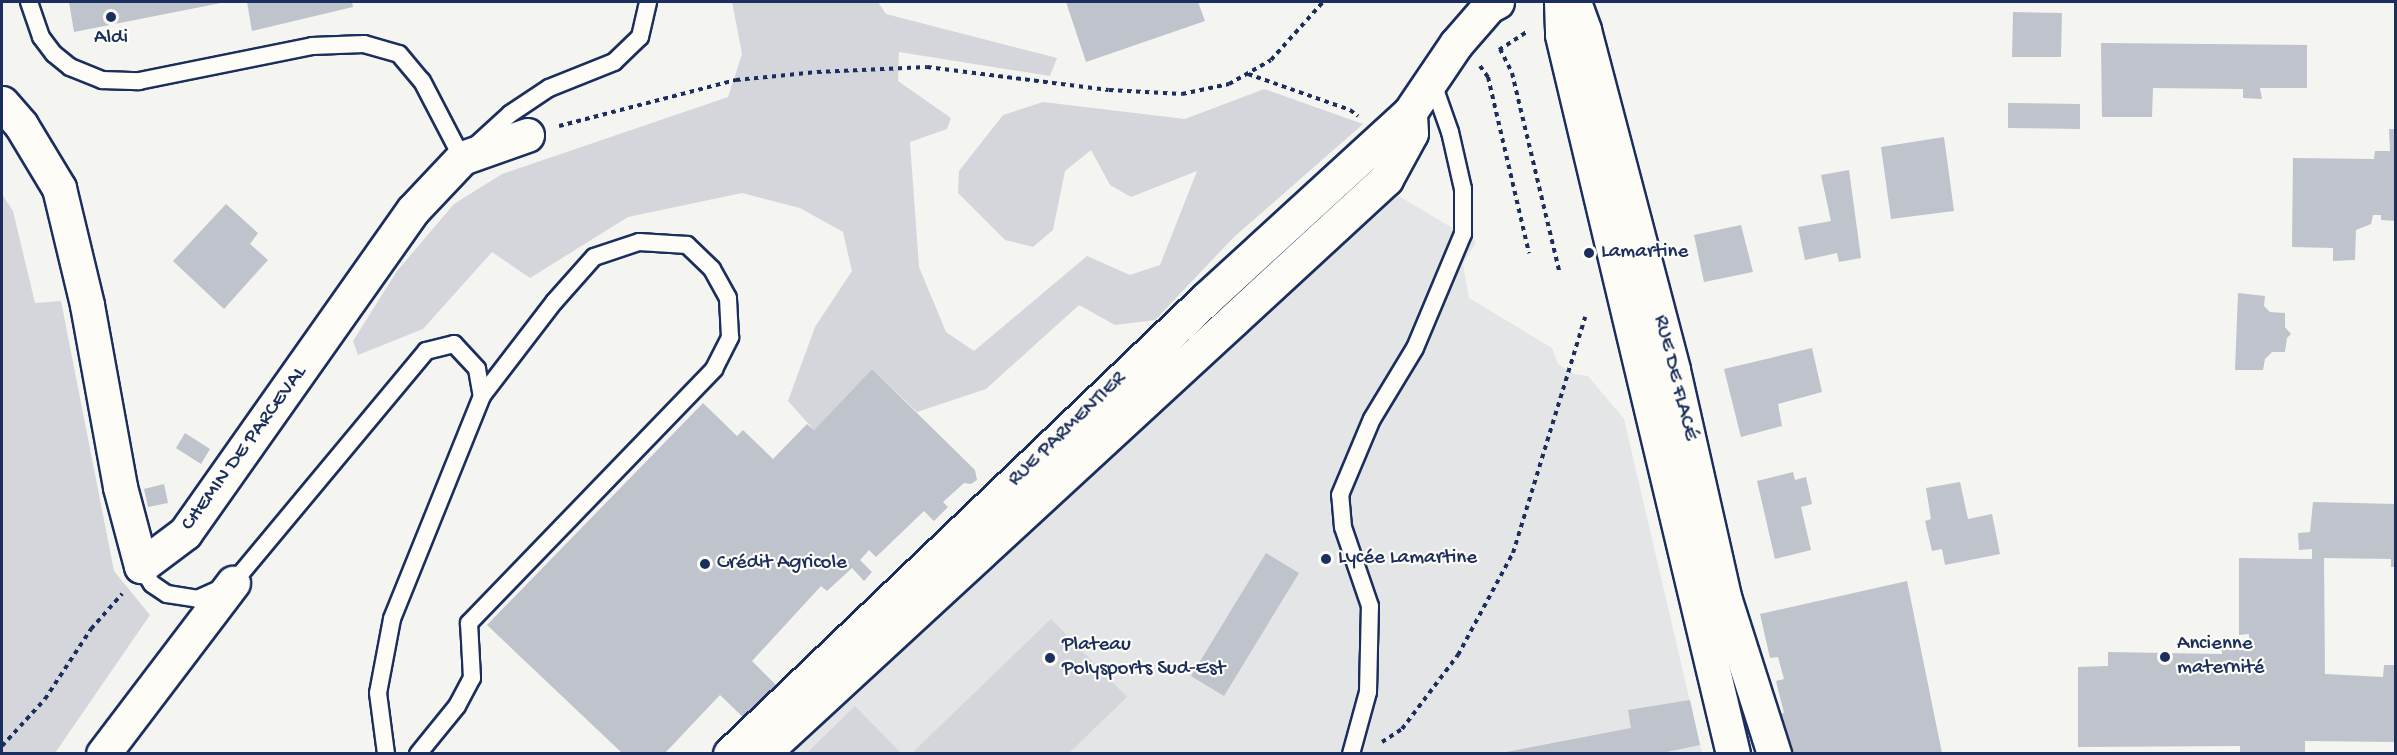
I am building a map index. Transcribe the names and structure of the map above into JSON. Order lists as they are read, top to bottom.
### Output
{
  "streets": {
    "street": ["RUE DE FLACÉ", "RUE PARMENTIER", "CHEMIN DE PARCEVAL"]
  },
  "places": [
    "Aldi",
    "Lamartine",
    "Lycée Lamartine",
    "Crédit Agricole",
    "Ancienne maternité",
    "Plateau Polysports Sud-Est"
  ]
}
